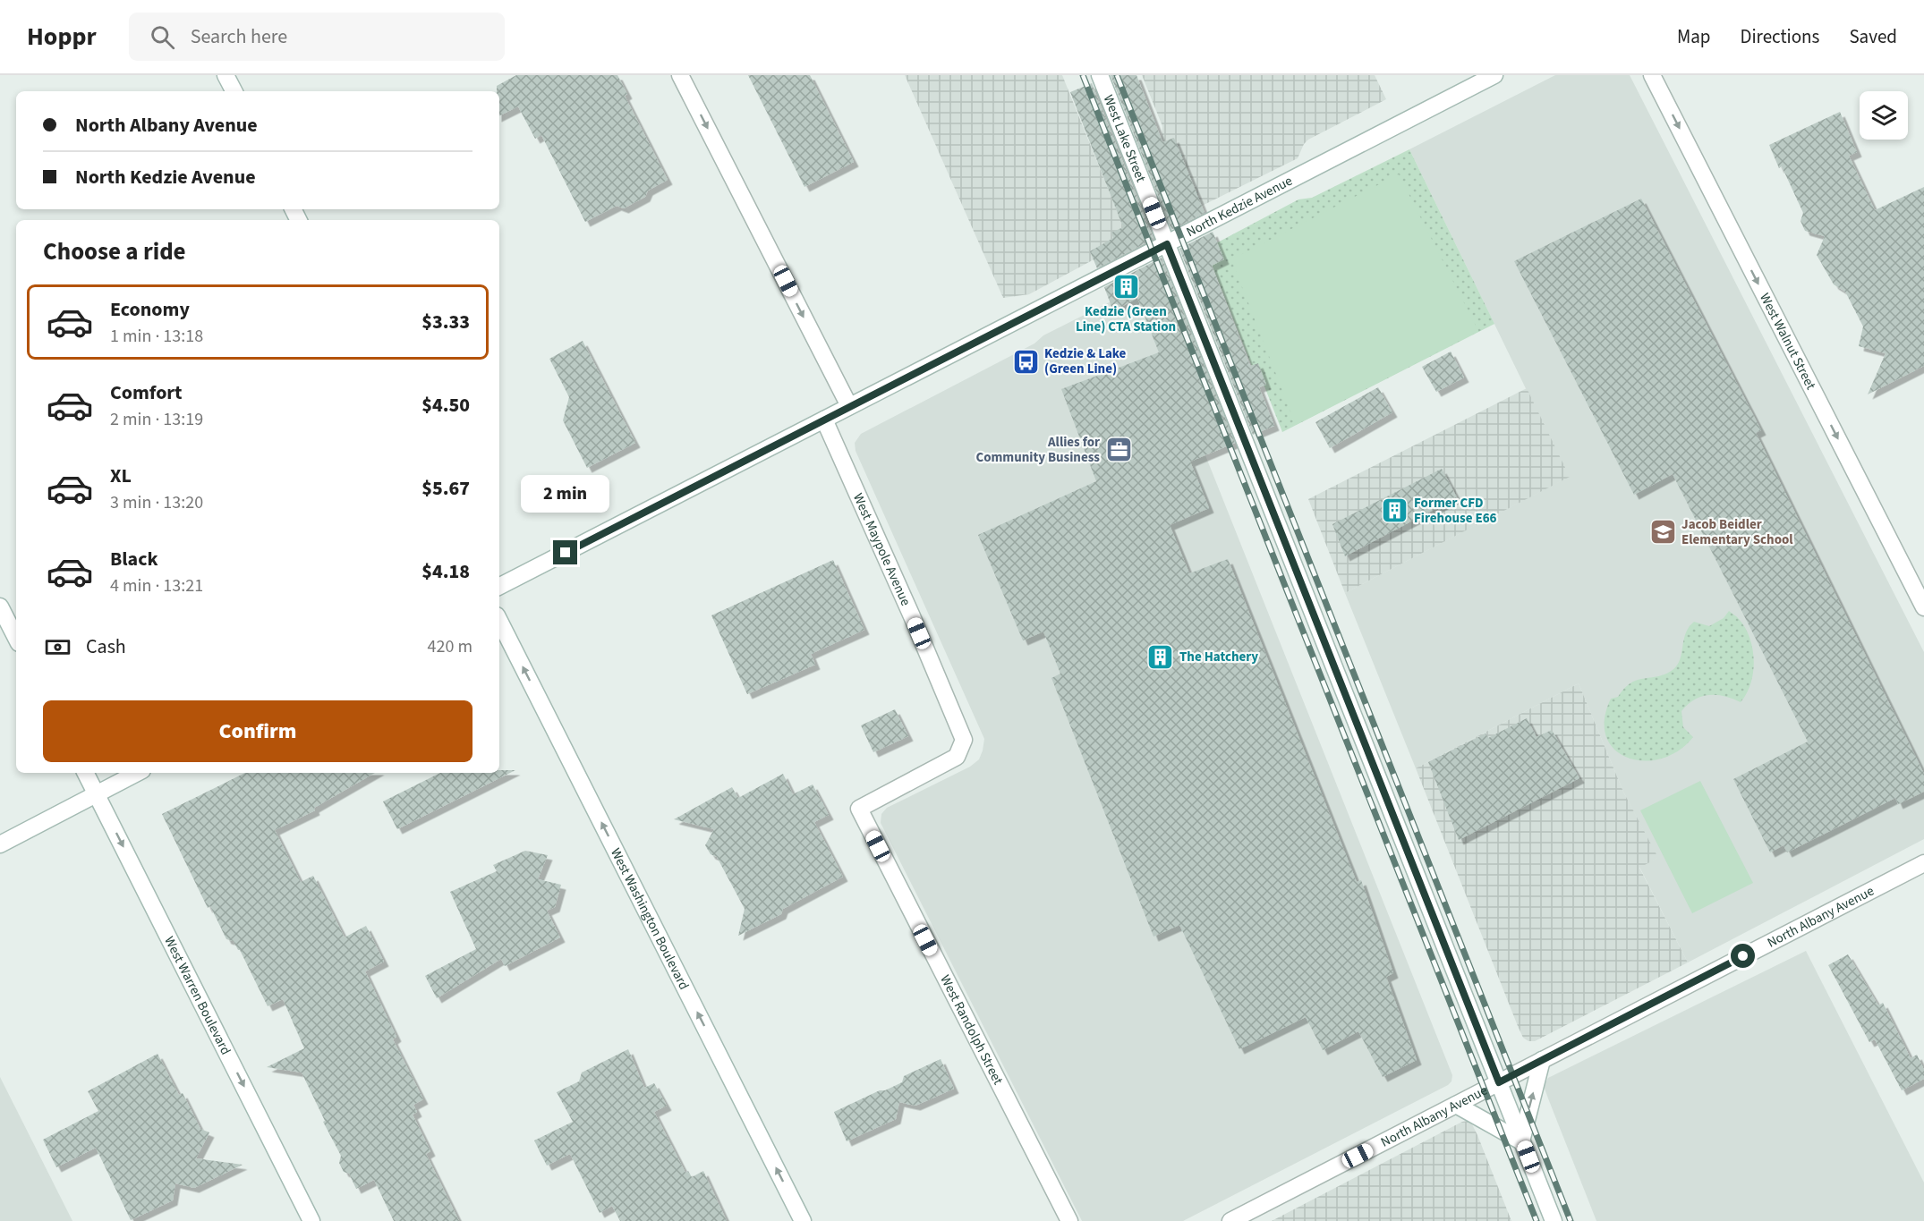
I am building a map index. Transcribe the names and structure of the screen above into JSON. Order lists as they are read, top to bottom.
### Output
{
  "streets": {
    "street": [
      "West Lake Street",
      "North Kedzie Avenue",
      "West Walnut Street",
      "West Maypole Avenue",
      "North Albany Avenue",
      "West Washington Boulevard",
      "West Warren Boulevard",
      "West Randolph Street"
    ]
  },
  "crossings": [
    ["West Lake Street", "North Kedzie Avenue"],
    ["West Lake Street", "North Albany Avenue"],
    ["North Kedzie Avenue", "West Maypole Avenue"],
    ["West Maypole Avenue", "West Randolph Street"]
  ],
  "one_way": ["West Walnut Street", "West Washington Boulevard", "West Warren Boulevard"],
  "places": {
    "building": ["Kedzie (Green Line) CTA Station", "Former CFD Firehouse E66", "The Hatchery"],
    "bus stop": ["Kedzie & Lake (Green Line)"],
    "office": ["Allies for Community Business"],
    "school or university": ["Jacob Beidler Elementary School"]
  },
  "page": {
    "header": "Hoppr",
    "search": "Search here",
    "nav": ["Map", "Directions", "Saved"],
    "banner": ["North Albany Avenue", "North Kedzie Avenue"],
    "heading": "Choose a ride",
    "list": [
      {
        "name": "Economy",
        "note": "1 min · 13:18",
        "value": "$3.33"
      },
      {
        "name": "Comfort",
        "note": "2 min · 13:19",
        "value": "$4.50"
      },
      {
        "name": "XL",
        "note": "3 min · 13:20",
        "value": "$5.67"
      },
      {
        "name": "Black",
        "note": "4 min · 13:21",
        "value": "$4.18"
      }
    ],
    "bubble": "2 min",
    "pay": ["Cash", "420 m"],
    "buttons": "Confirm"
  }
}
